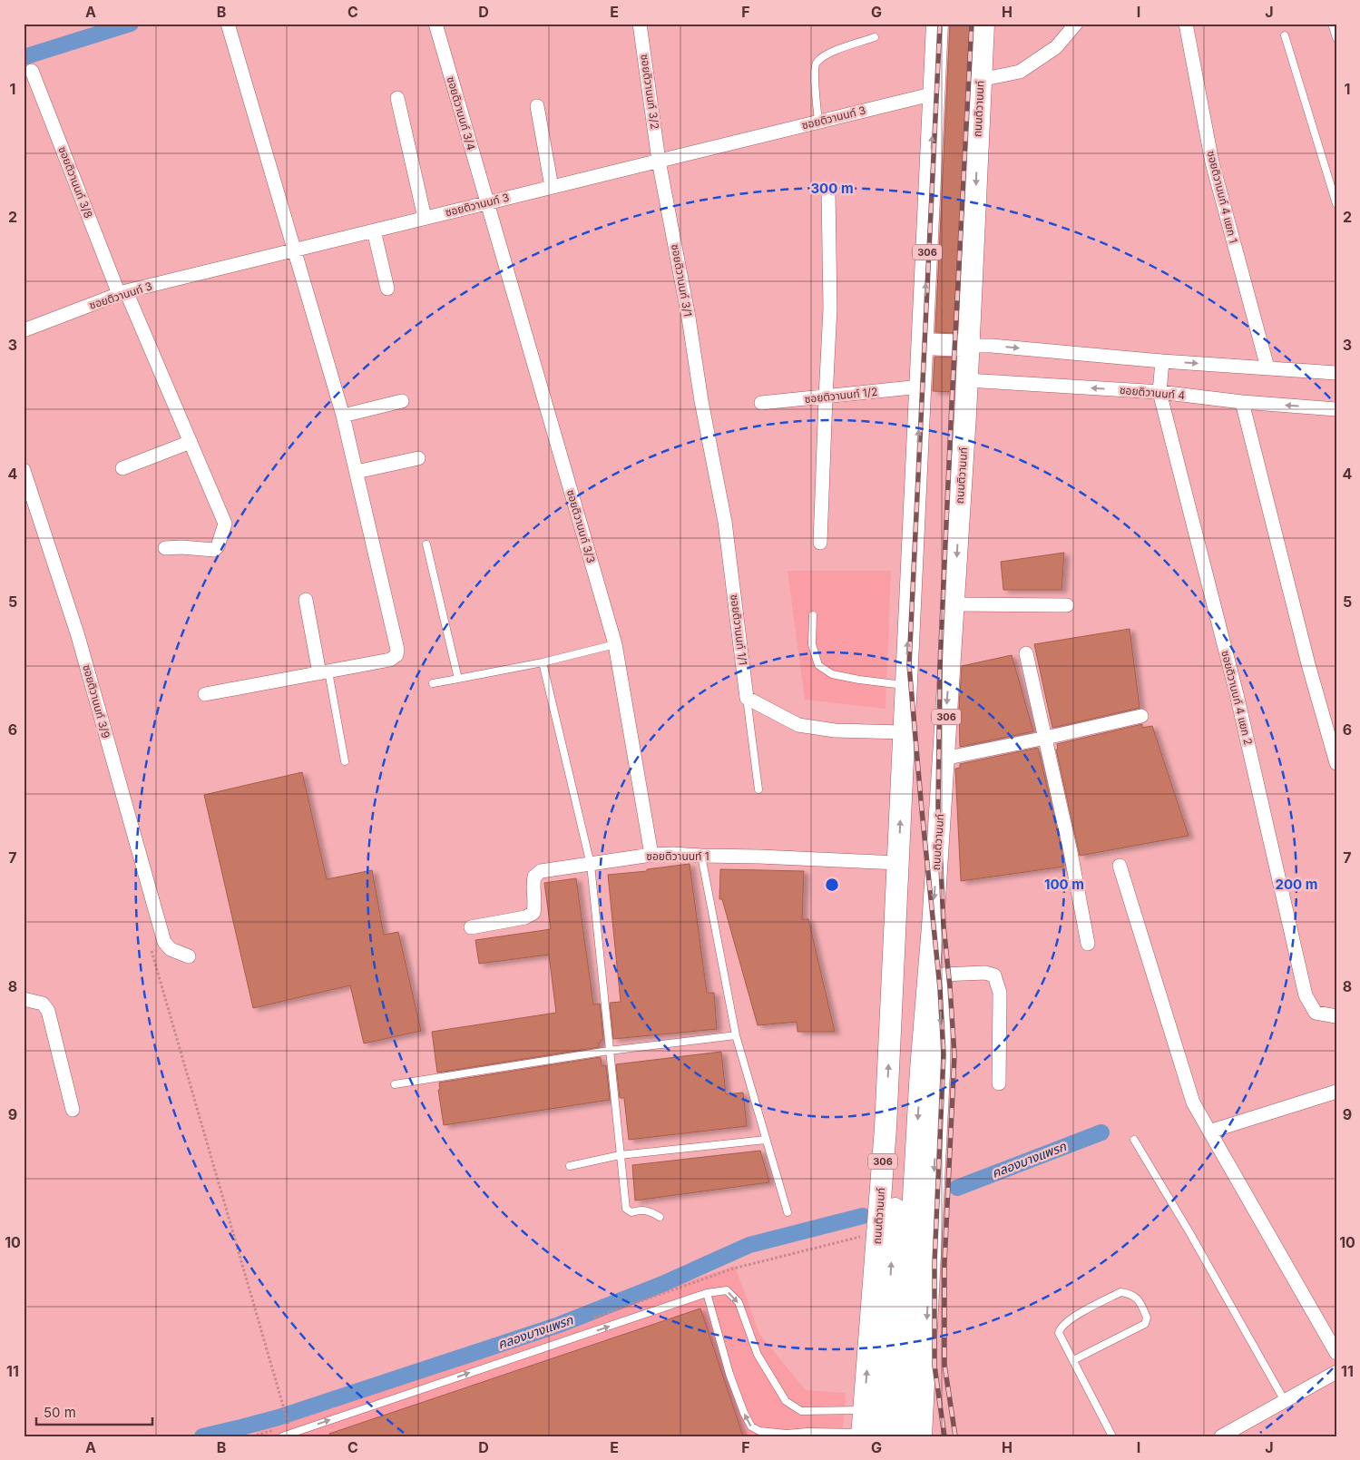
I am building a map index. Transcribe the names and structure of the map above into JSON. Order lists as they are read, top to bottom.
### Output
{
  "streets": {
    "main road": ["ถนนติวานนท์", "306"],
    "street": [
      "ซอยติวานนท์ 3/2",
      "ซอยติวานนท์ 3/4",
      "ซอยติวานนท์ 3",
      "ซอยติวานนท์ 3/8",
      "ซอยติวานนท์ 4 แยก 1",
      "ซอยติวานนท์ 3/1",
      "ซอยติวานนท์ 4",
      "ซอยติวานนท์ 1/2",
      "ซอยติวานนท์ 3/3",
      "ซอยติวานนท์ 1/1",
      "ซอยติวานนท์ 4 แยก 2",
      "ซอยติวานนท์ 3/9",
      "ซอยติวานนท์ 1"
    ]
  },
  "crossings": [
    ["ซอยติวานนท์ 3/2", "ซอยติวานนท์ 3"],
    ["ซอยติวานนท์ 3/2", "ซอยติวานนท์ 3/1"],
    ["ถนนติวานนท์", "ซอยติวานนท์ 3"],
    ["ถนนติวานนท์", "ซอยติวานนท์ 4"],
    ["ถนนติวานนท์", "ซอยติวานนท์ 1/2"],
    ["ถนนติวานนท์", "ซอยติวานนท์ 1"],
    ["ซอยติวานนท์ 3/4", "ซอยติวานนท์ 3"],
    ["ซอยติวานนท์ 3/4", "ซอยติวานนท์ 3/3"],
    ["ซอยติวานนท์ 3", "ซอยติวานนท์ 3/8"],
    ["ซอยติวานนท์ 3", "ซอยติวานนท์ 3/1"],
    ["ซอยติวานนท์ 3", "ซอยติวานนท์ 3/3"],
    ["ซอยติวานนท์ 3/1", "ซอยติวานนท์ 1/1"],
    ["ซอยติวานนท์ 4", "ซอยติวานนท์ 4 แยก 2"],
    ["ซอยติวานนท์ 3/3", "ซอยติวานนท์ 1"]
  ],
  "water": ["คลองบางแพรก"],
  "scale_bar": "50 m",
  "grid": {
    "columns": [
      "A",
      "B",
      "C",
      "D",
      "E",
      "F",
      "G",
      "H",
      "I",
      "J"
    ],
    "rows": [
      "1",
      "2",
      "3",
      "4",
      "5",
      "6",
      "7",
      "8",
      "9",
      "10",
      "11"
    ]
  },
  "rings": ["300 m", "100 m", "200 m"]
}
